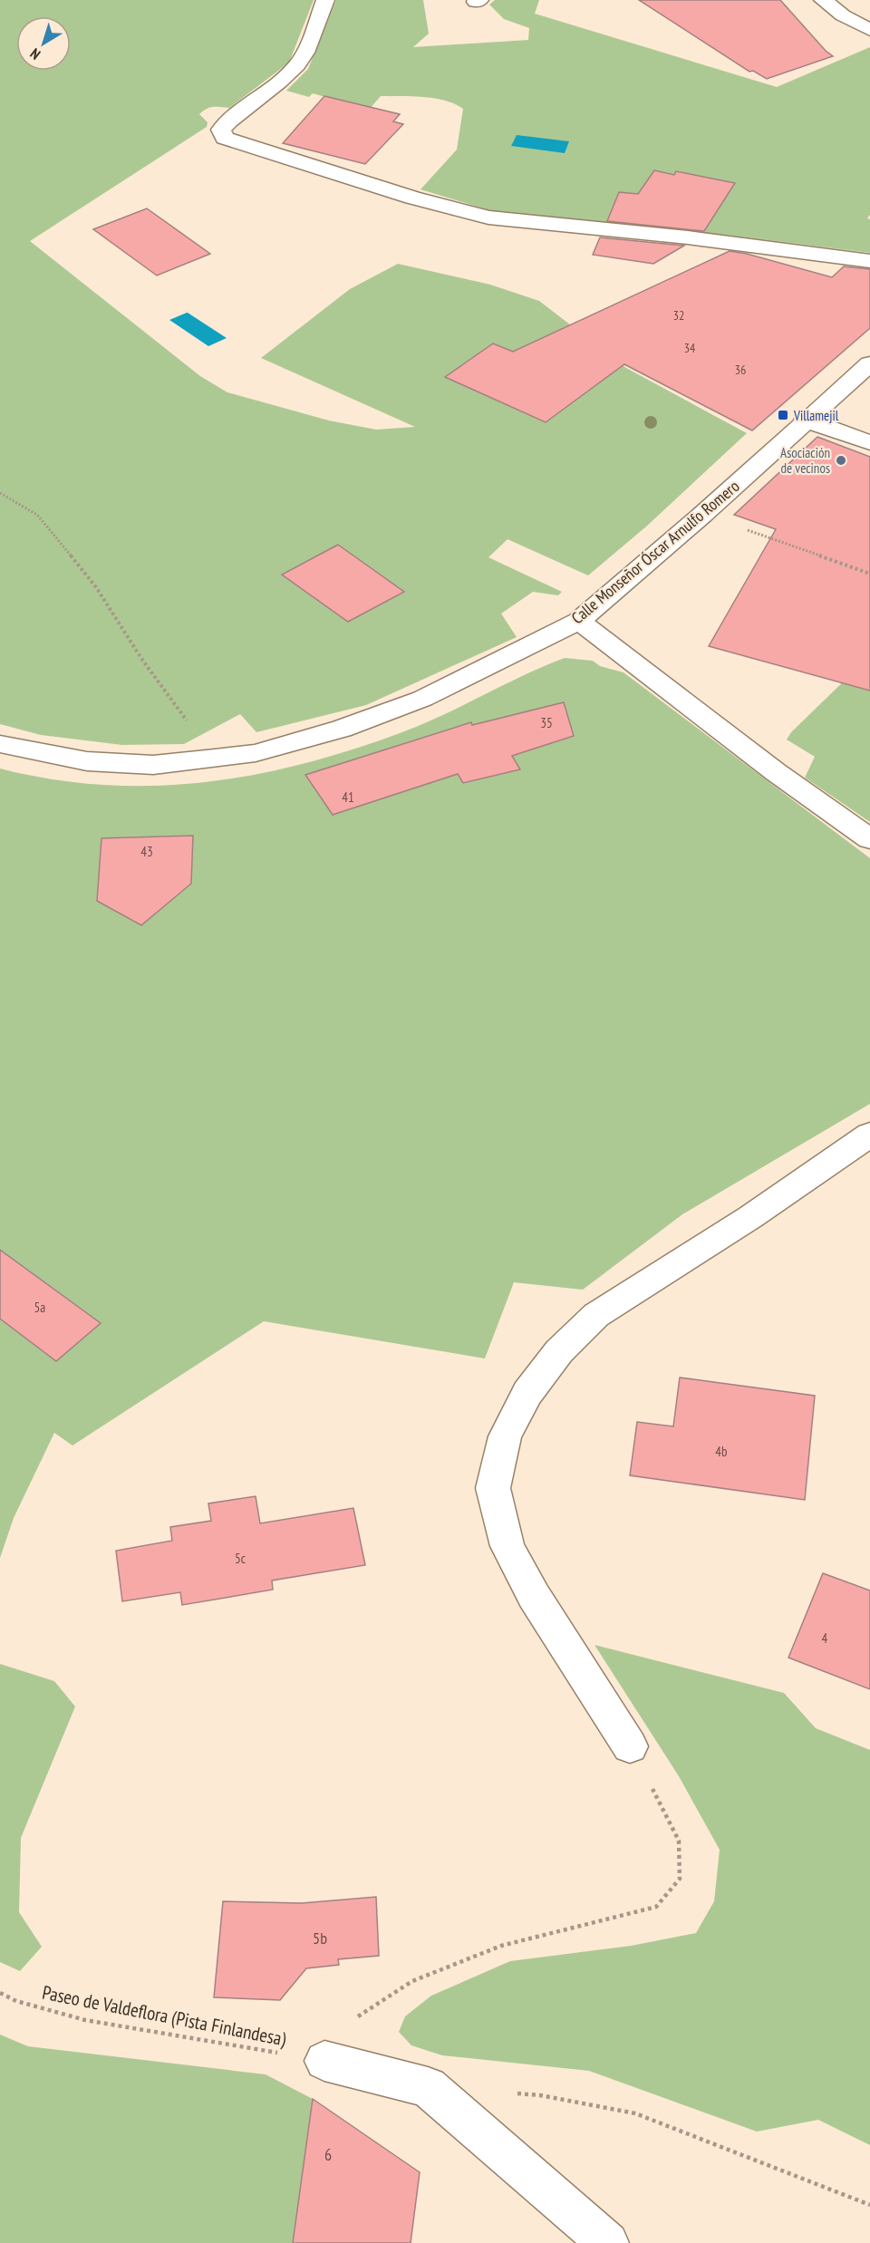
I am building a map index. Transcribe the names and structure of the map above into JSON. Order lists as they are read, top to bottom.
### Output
{
  "streets": {
    "street": ["Calle Monseñor Óscar Arnulfo Romero"],
    "path": ["Paseo de Valdeflora (Pista Finlandesa)"]
  },
  "places": {
    "transit": ["Villamejil"],
    "other": ["Asociación de vecinos"]
  },
  "house_numbers": [
    "32",
    "34",
    "36",
    "35",
    "41",
    "43",
    "5a",
    "4b",
    "5c",
    "4",
    "5b",
    "6"
  ],
  "north": "bottom left"
}
